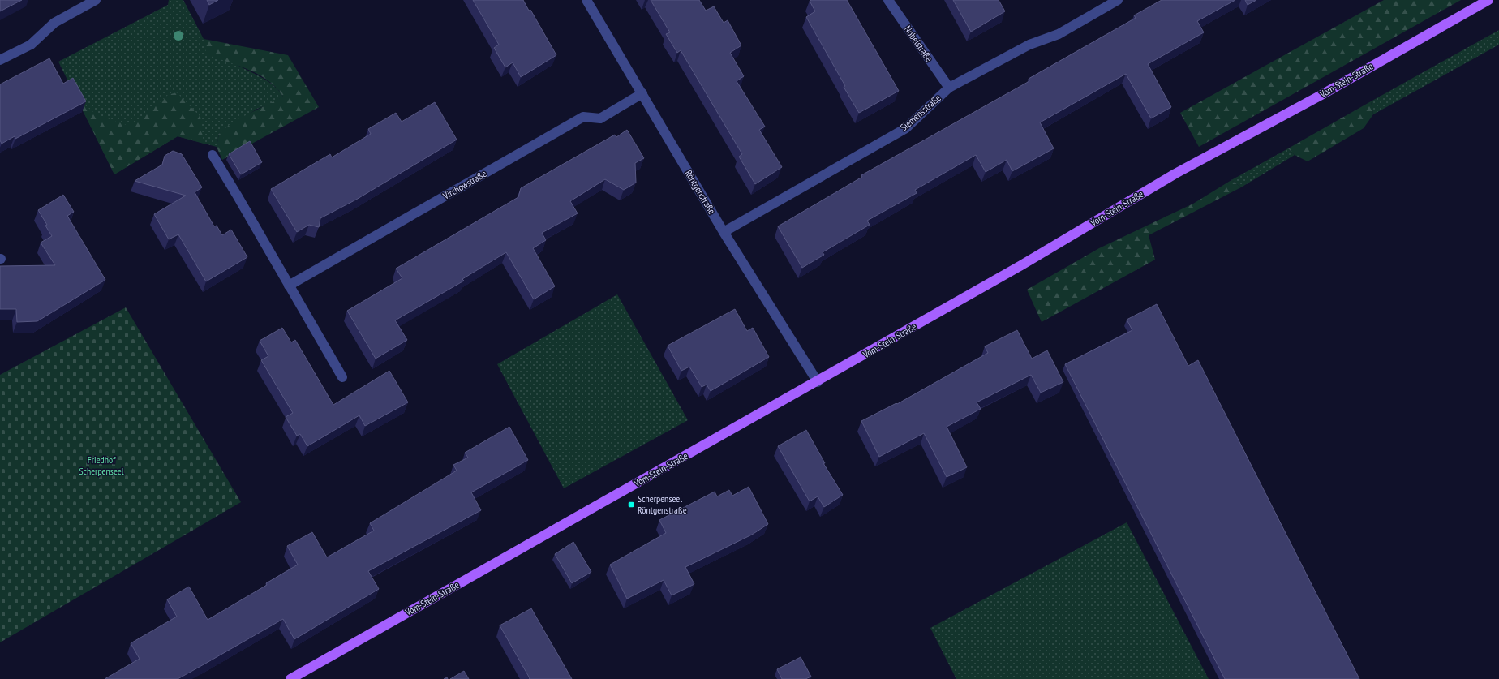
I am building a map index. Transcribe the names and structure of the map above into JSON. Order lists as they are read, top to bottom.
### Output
{
  "streets": {
    "main road": ["Vom-Stein-Straße"],
    "street": [
      "Nobelstraße",
      "Siemensstraße",
      "Virchowstraße",
      "Röntgenstraße"
    ]
  },
  "crossings": [
    ["Nobelstraße", "Siemensstraße"],
    ["Vom-Stein-Straße", "Röntgenstraße"],
    ["Siemensstraße", "Röntgenstraße"],
    ["Virchowstraße", "Röntgenstraße"]
  ],
  "parks": ["Friedhof Scherpenseel"],
  "places": {
    "transit": ["Scherpenseel Röntgenstraße"]
  }
}
